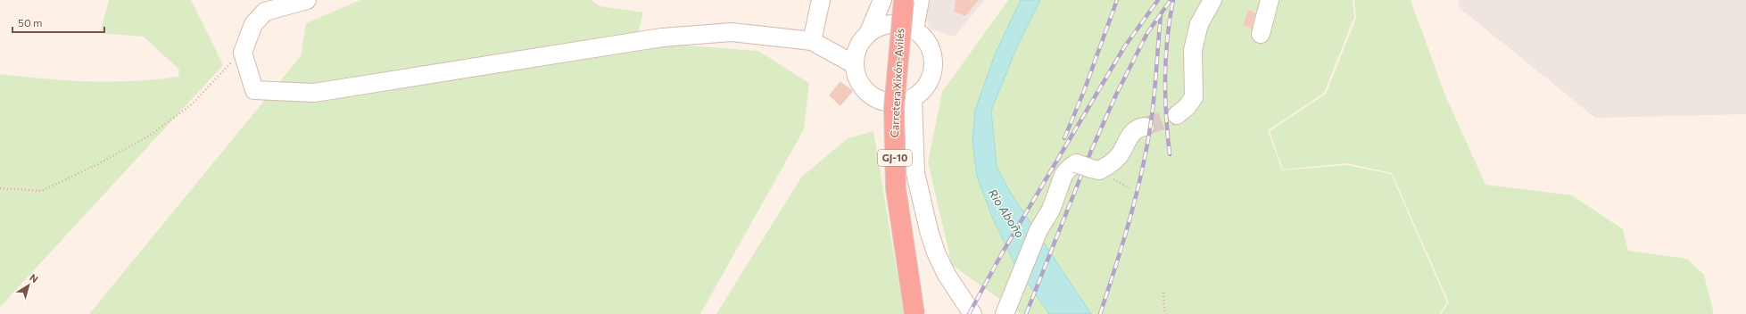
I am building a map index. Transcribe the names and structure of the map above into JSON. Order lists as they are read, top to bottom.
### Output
{
  "streets": {
    "highway": ["Carretera Xixón-Avilés", "GJ-10"]
  },
  "water": ["Rio Aboño"],
  "scale_bar": "50 m",
  "north": "top right"
}
